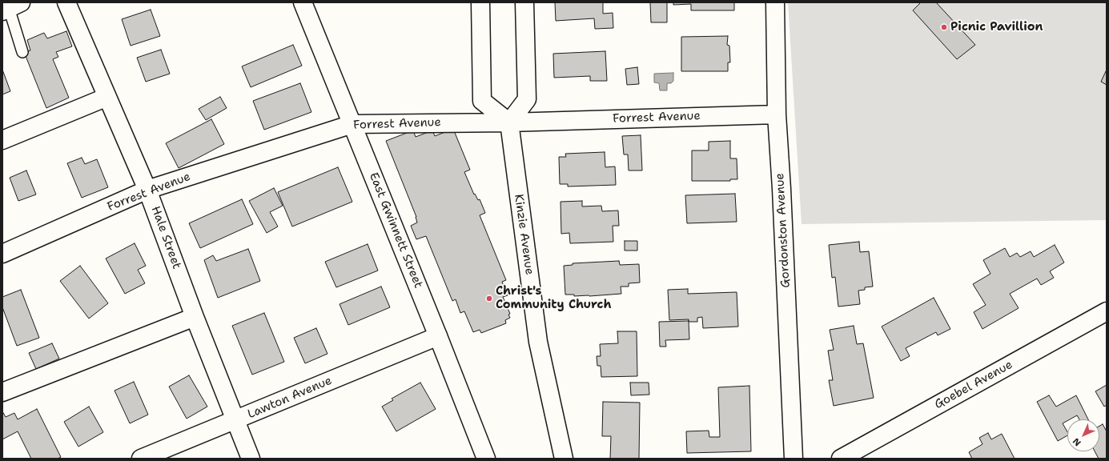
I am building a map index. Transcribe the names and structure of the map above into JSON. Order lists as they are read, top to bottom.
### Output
{
  "streets": {
    "street": [
      "Forrest Avenue",
      "East Gwinnett Street",
      "Gordonston Avenue",
      "Kinzie Avenue",
      "Hale Street",
      "Goebel Avenue",
      "Lawton Avenue"
    ]
  },
  "crossings": [
    ["Forrest Avenue", "East Gwinnett Street"],
    ["Forrest Avenue", "Gordonston Avenue"],
    ["Forrest Avenue", "Kinzie Avenue"],
    ["Forrest Avenue", "Hale Street"],
    ["East Gwinnett Street", "Lawton Avenue"],
    ["Hale Street", "Lawton Avenue"]
  ],
  "places": ["Picnic Pavillion", "Christ's Community Church"],
  "north": "bottom left"
}
